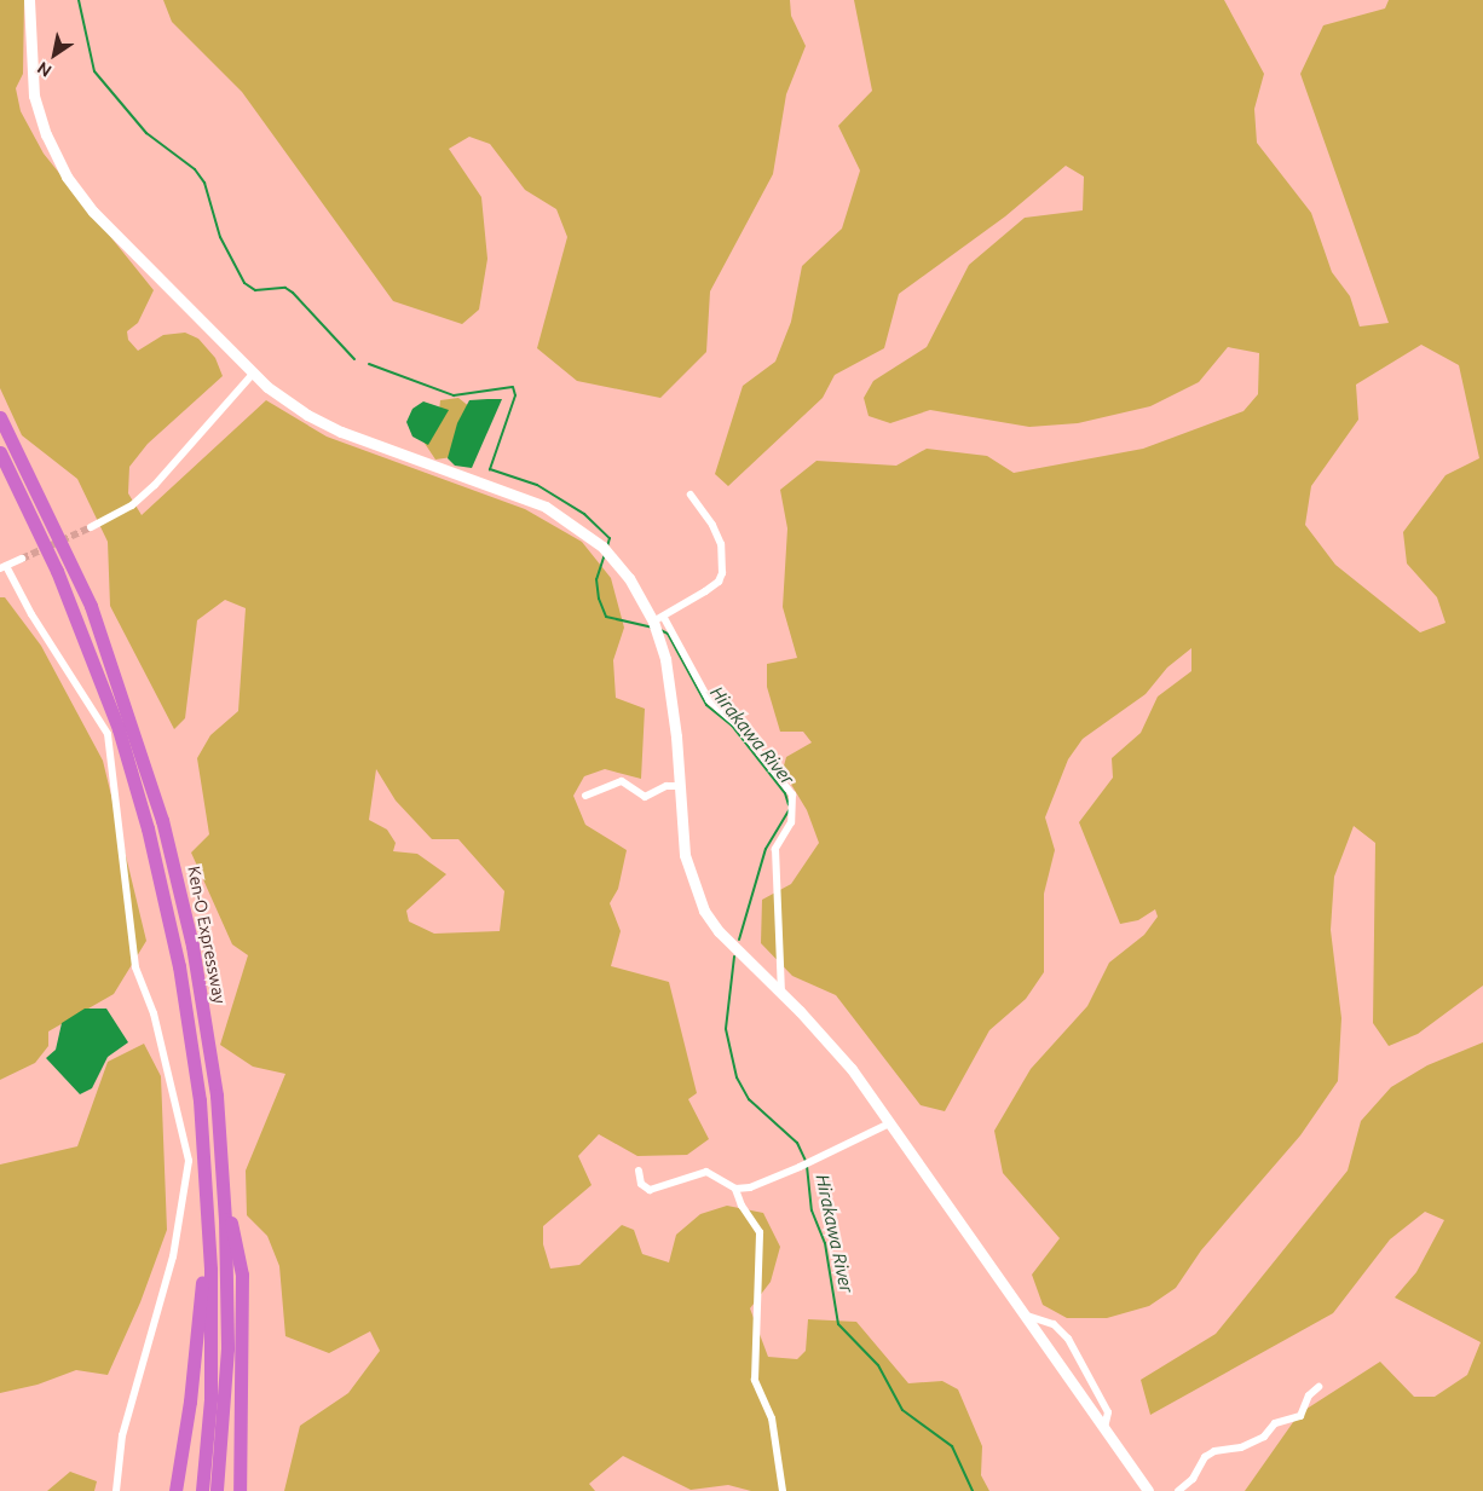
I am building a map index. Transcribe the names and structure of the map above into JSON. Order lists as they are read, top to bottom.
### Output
{
  "streets": {
    "highway": ["Ken-O Expressway"]
  },
  "water": ["Hirakawa River"],
  "north": "bottom left"
}
